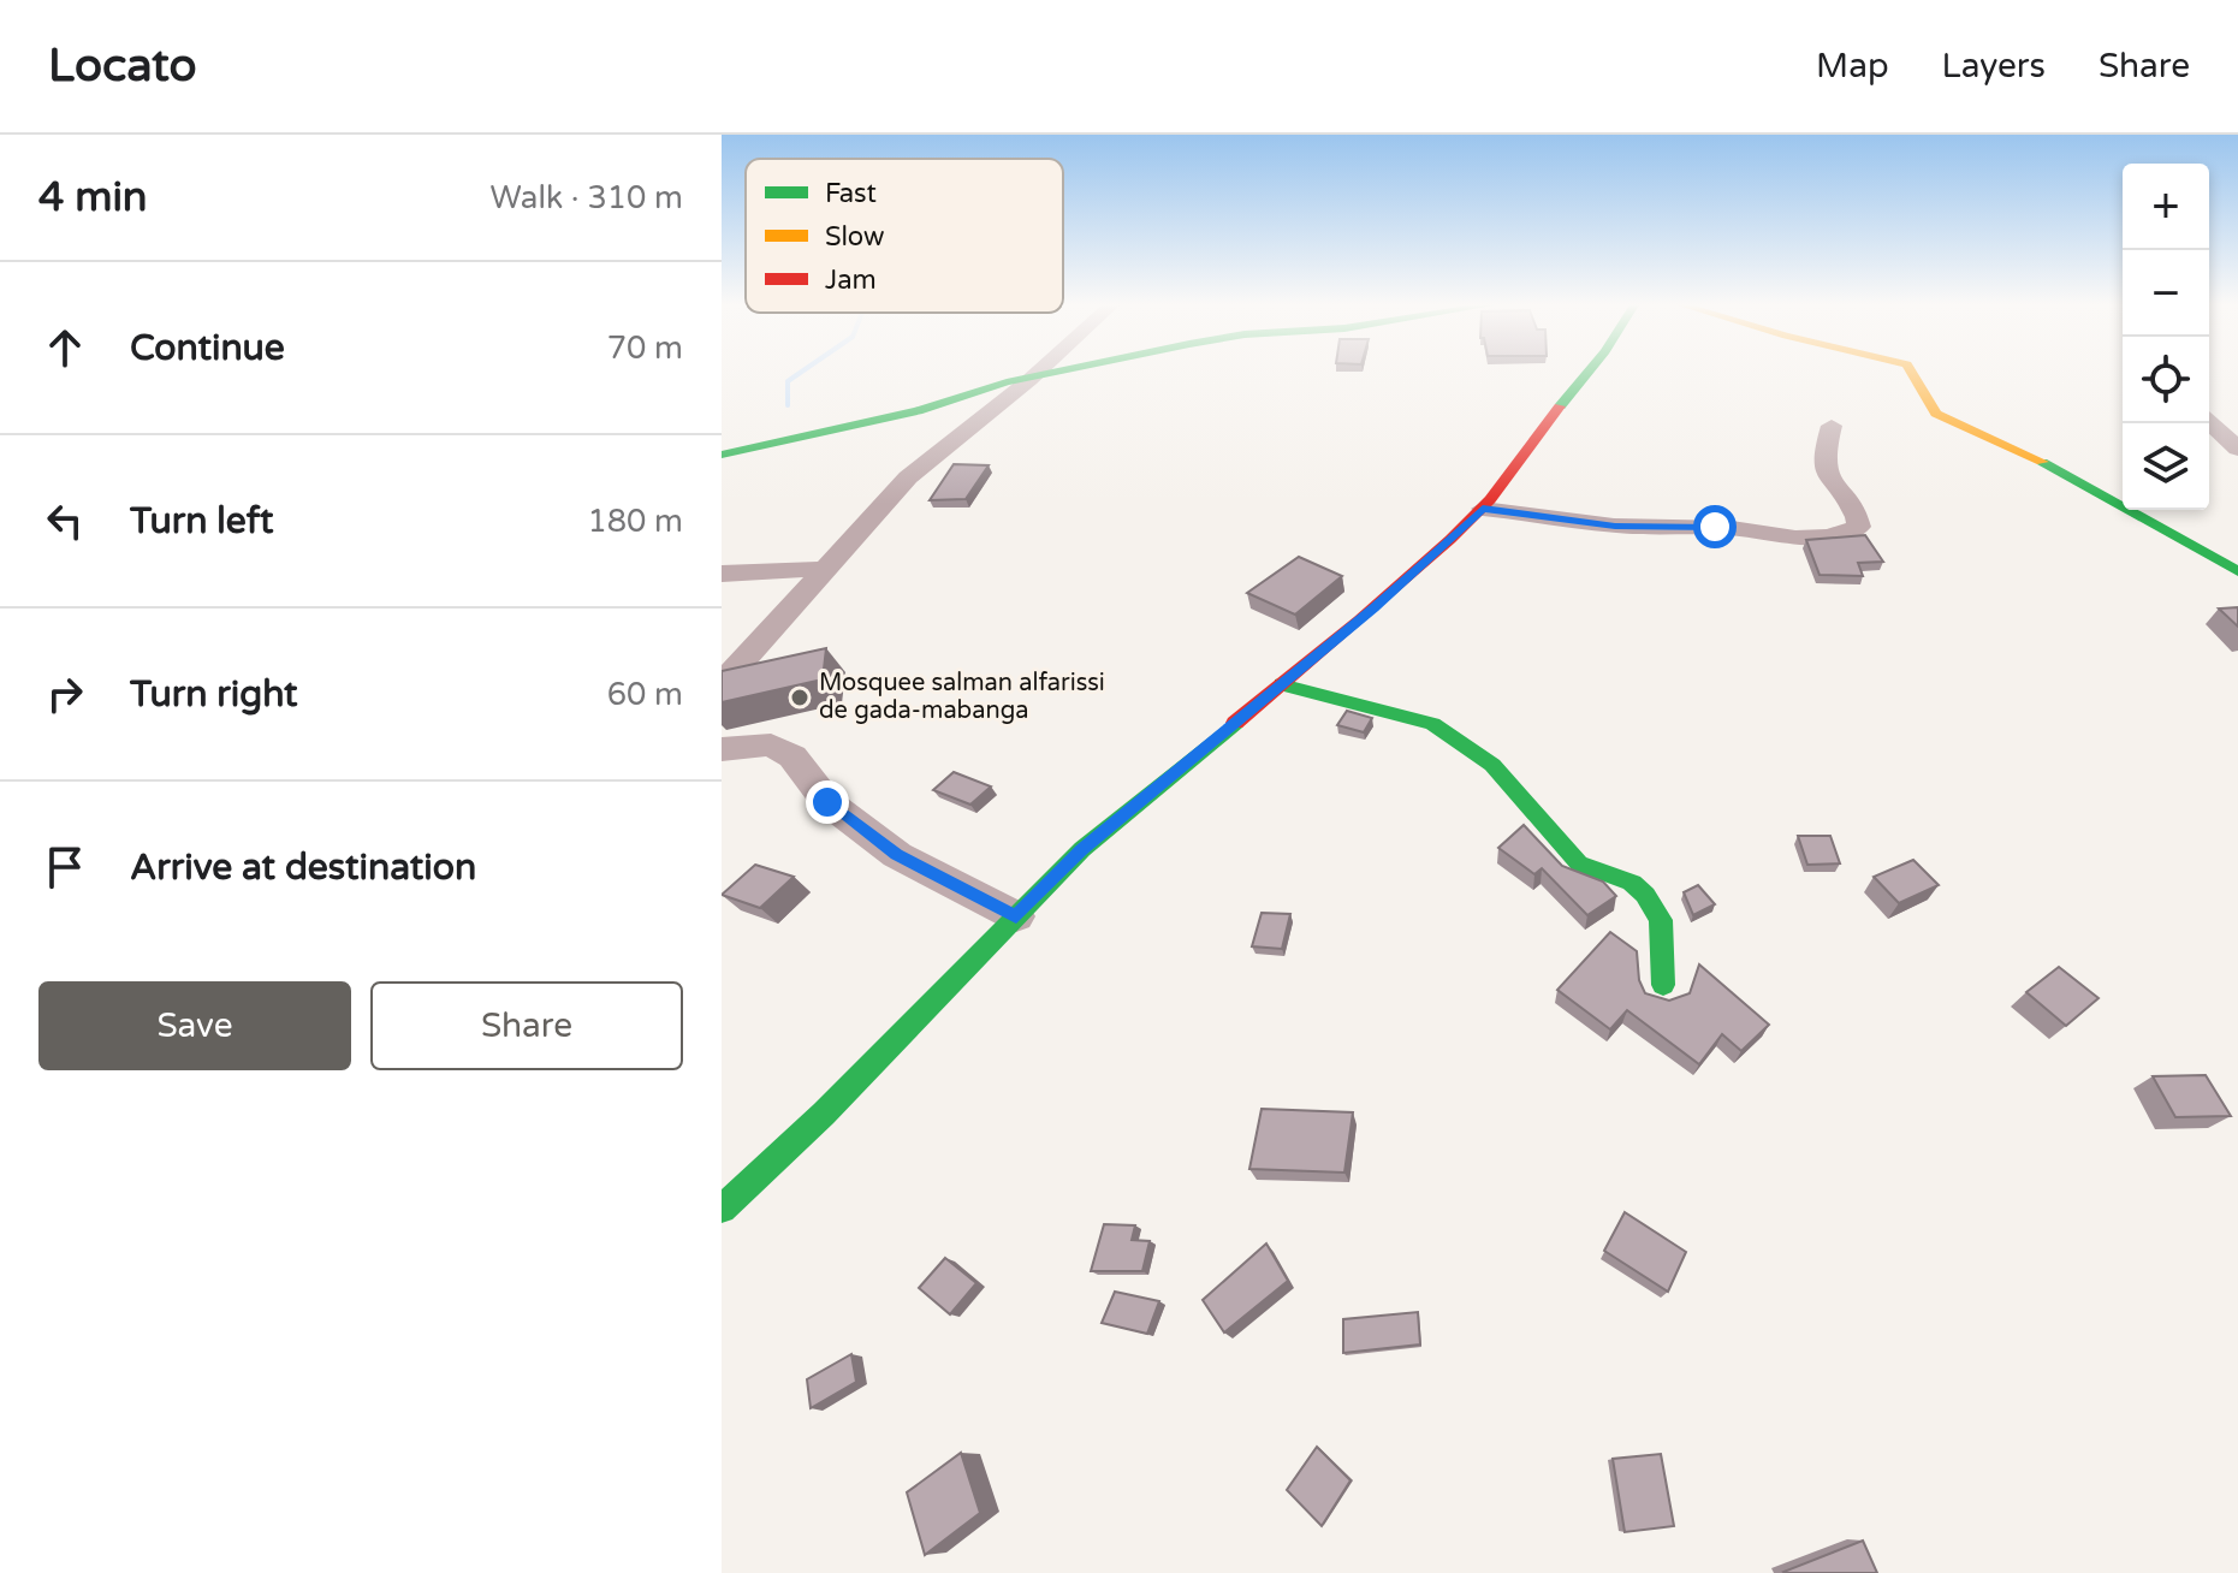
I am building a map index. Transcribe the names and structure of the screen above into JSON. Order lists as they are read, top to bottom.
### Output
{
  "places": ["Mosquee salman alfarissi de gada-mabanga"],
  "legend": ["Fast", "Slow", "Jam"],
  "page": {
    "header": "Locato",
    "nav": ["Map", "Layers", "Share"],
    "heading": ["4 min", "Walk · 310 m"],
    "map_buttons": ["+", "−"],
    "list": [
      ["Continue", "70 m"],
      ["Turn left", "180 m"],
      ["Turn right", "60 m"],
      "Arrive at destination"
    ],
    "buttons": ["Save", "Share"]
  }
}
